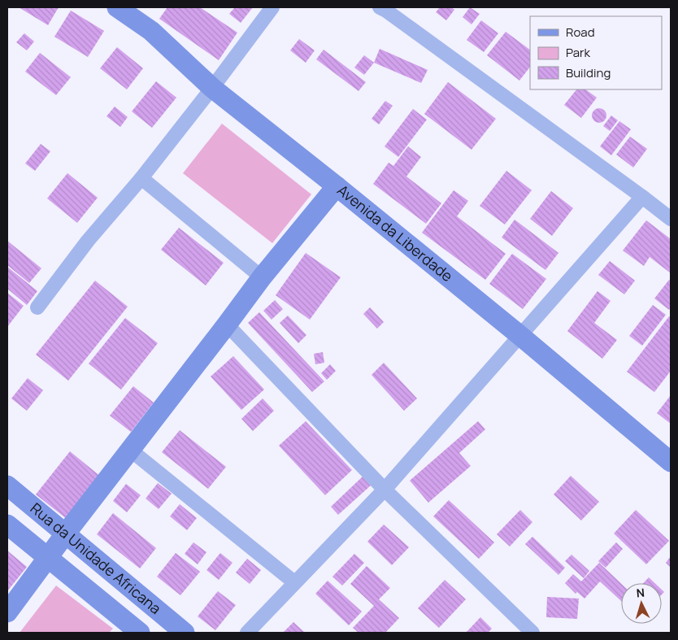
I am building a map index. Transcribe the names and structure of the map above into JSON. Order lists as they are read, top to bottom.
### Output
{
  "streets": {
    "street": ["Avenida da Liberdade", "Rua da Unidade Africana"]
  },
  "legend": ["Road", "Park", "Building"],
  "north": "top"
}
